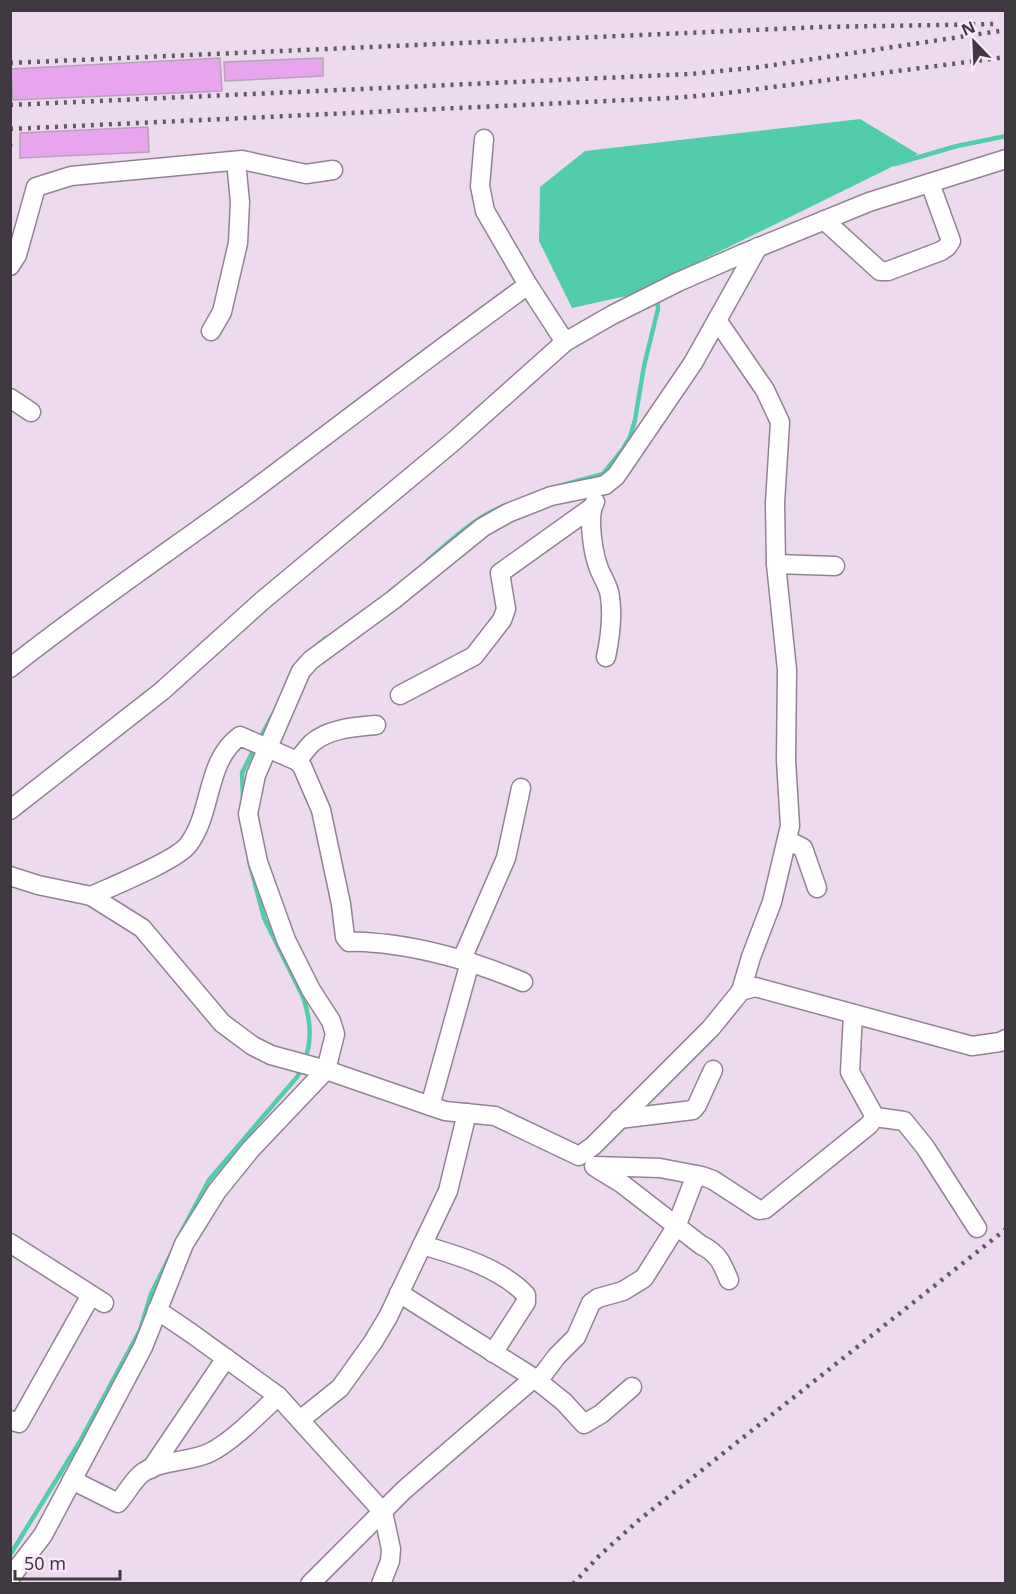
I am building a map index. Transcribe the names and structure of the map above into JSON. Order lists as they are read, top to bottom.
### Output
{
  "scale_bar": "50 m",
  "north": "top left"
}
